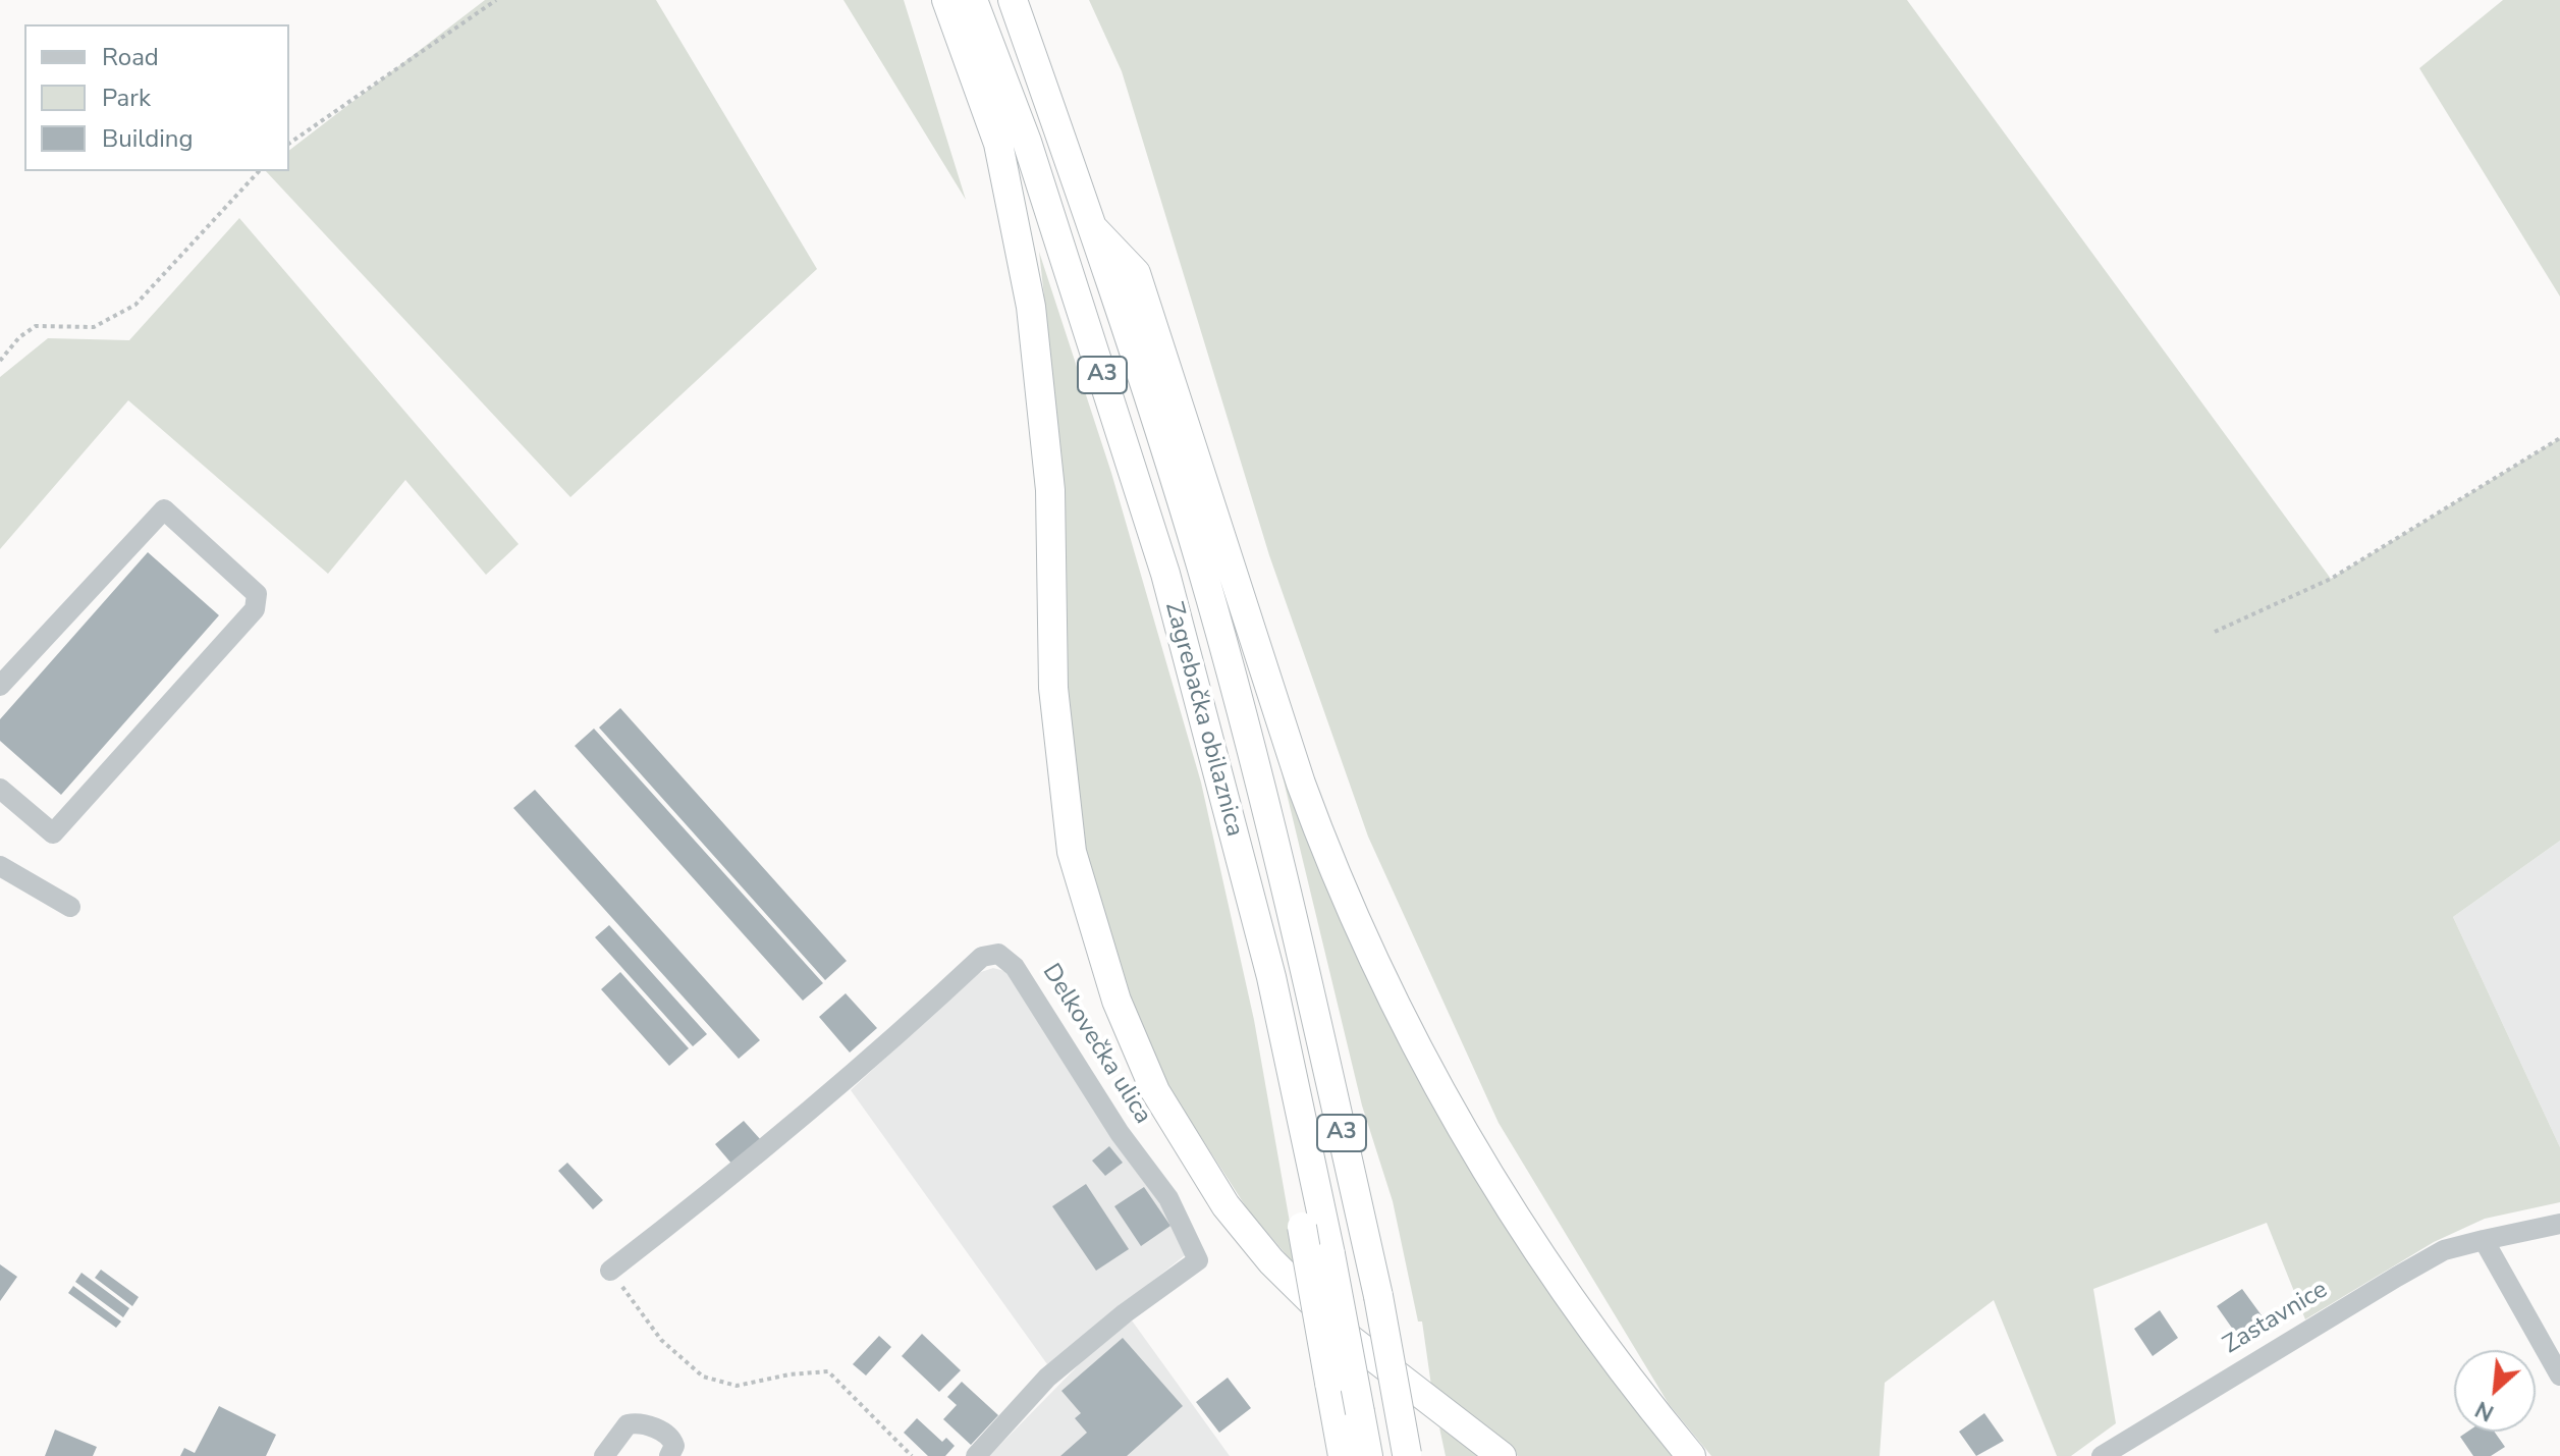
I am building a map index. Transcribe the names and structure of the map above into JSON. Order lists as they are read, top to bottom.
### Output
{
  "streets": {
    "highway": ["A3", "Zagrebačka obilaznica"],
    "street": ["Delkovečka ulica", "Zastavnice"]
  },
  "legend": ["Road", "Park", "Building"],
  "north": "bottom left"
}
